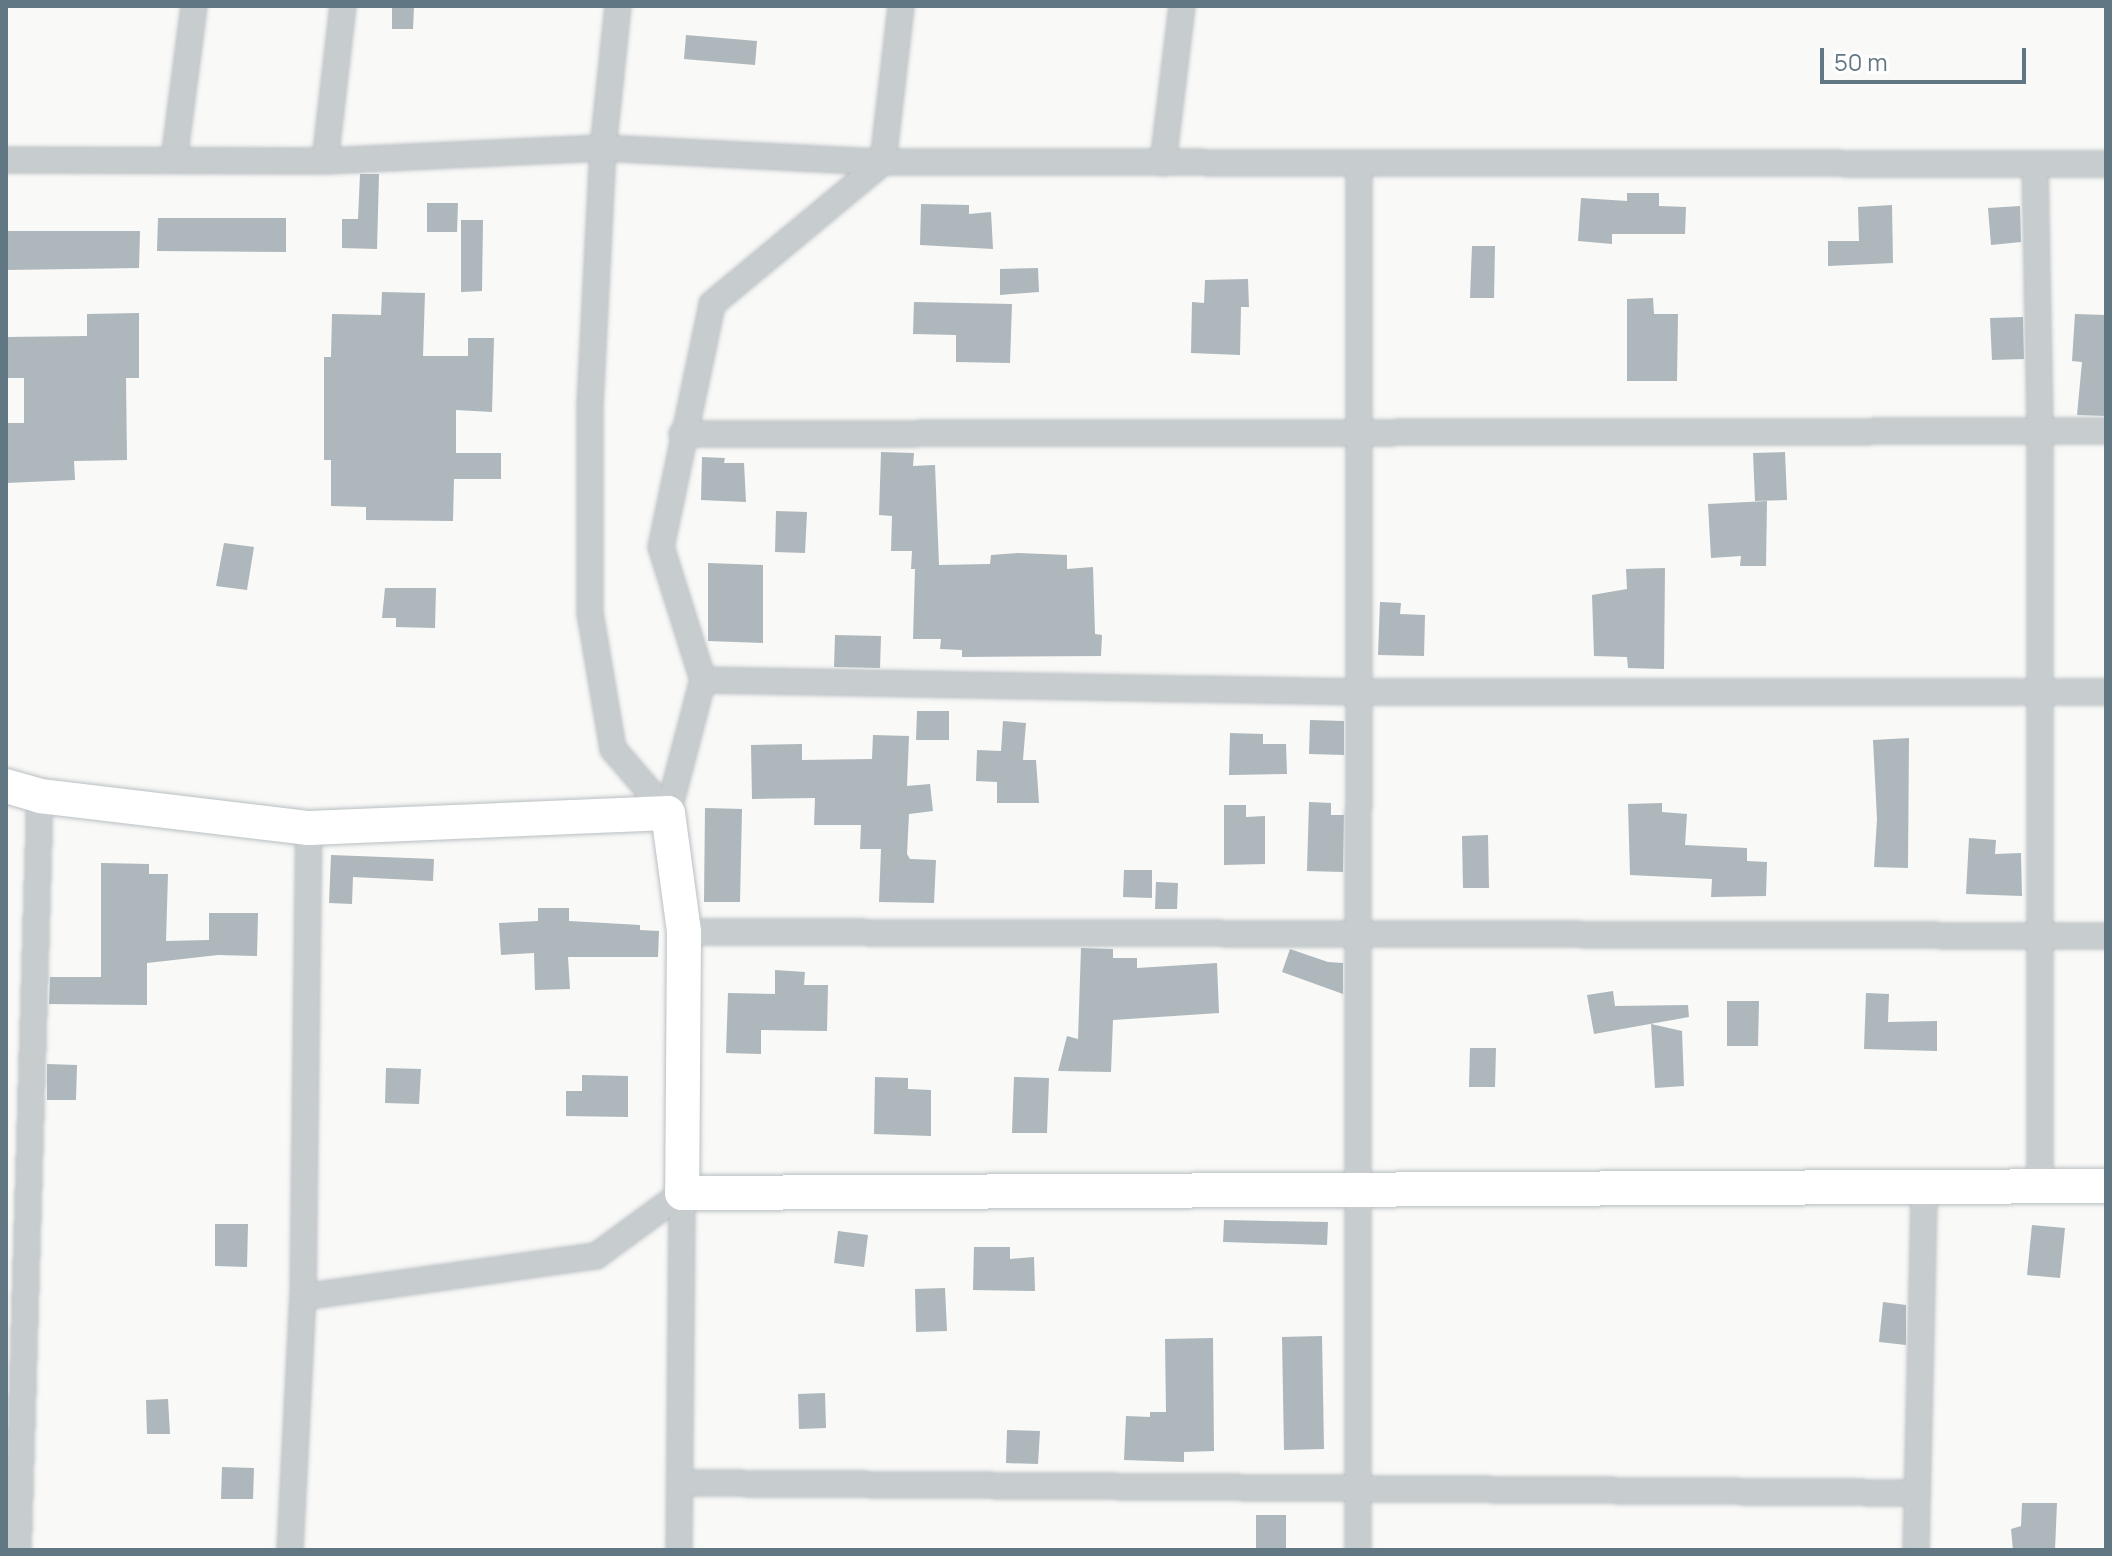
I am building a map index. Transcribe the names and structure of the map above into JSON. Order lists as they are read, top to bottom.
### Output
{
  "scale_bar": "50 m"
}
